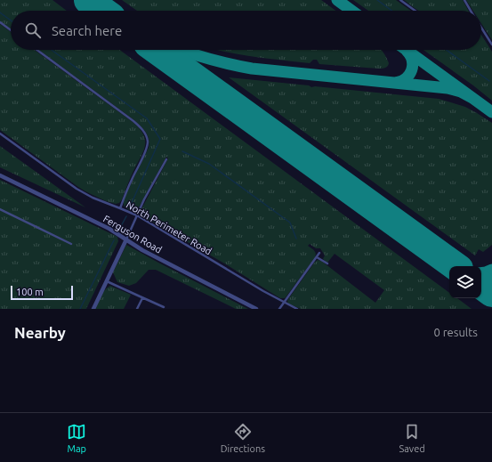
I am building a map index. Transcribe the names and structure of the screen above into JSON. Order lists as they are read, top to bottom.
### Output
{
  "streets": {
    "street": ["Ferguson Road"],
    "lane": ["North Perimeter Road"]
  },
  "scale_bar": "100 m",
  "page": {
    "search": "Search here",
    "scale": "100 m",
    "heading": ["Nearby", "0 results"],
    "nav": ["Map", "Directions", "Saved"]
  }
}
